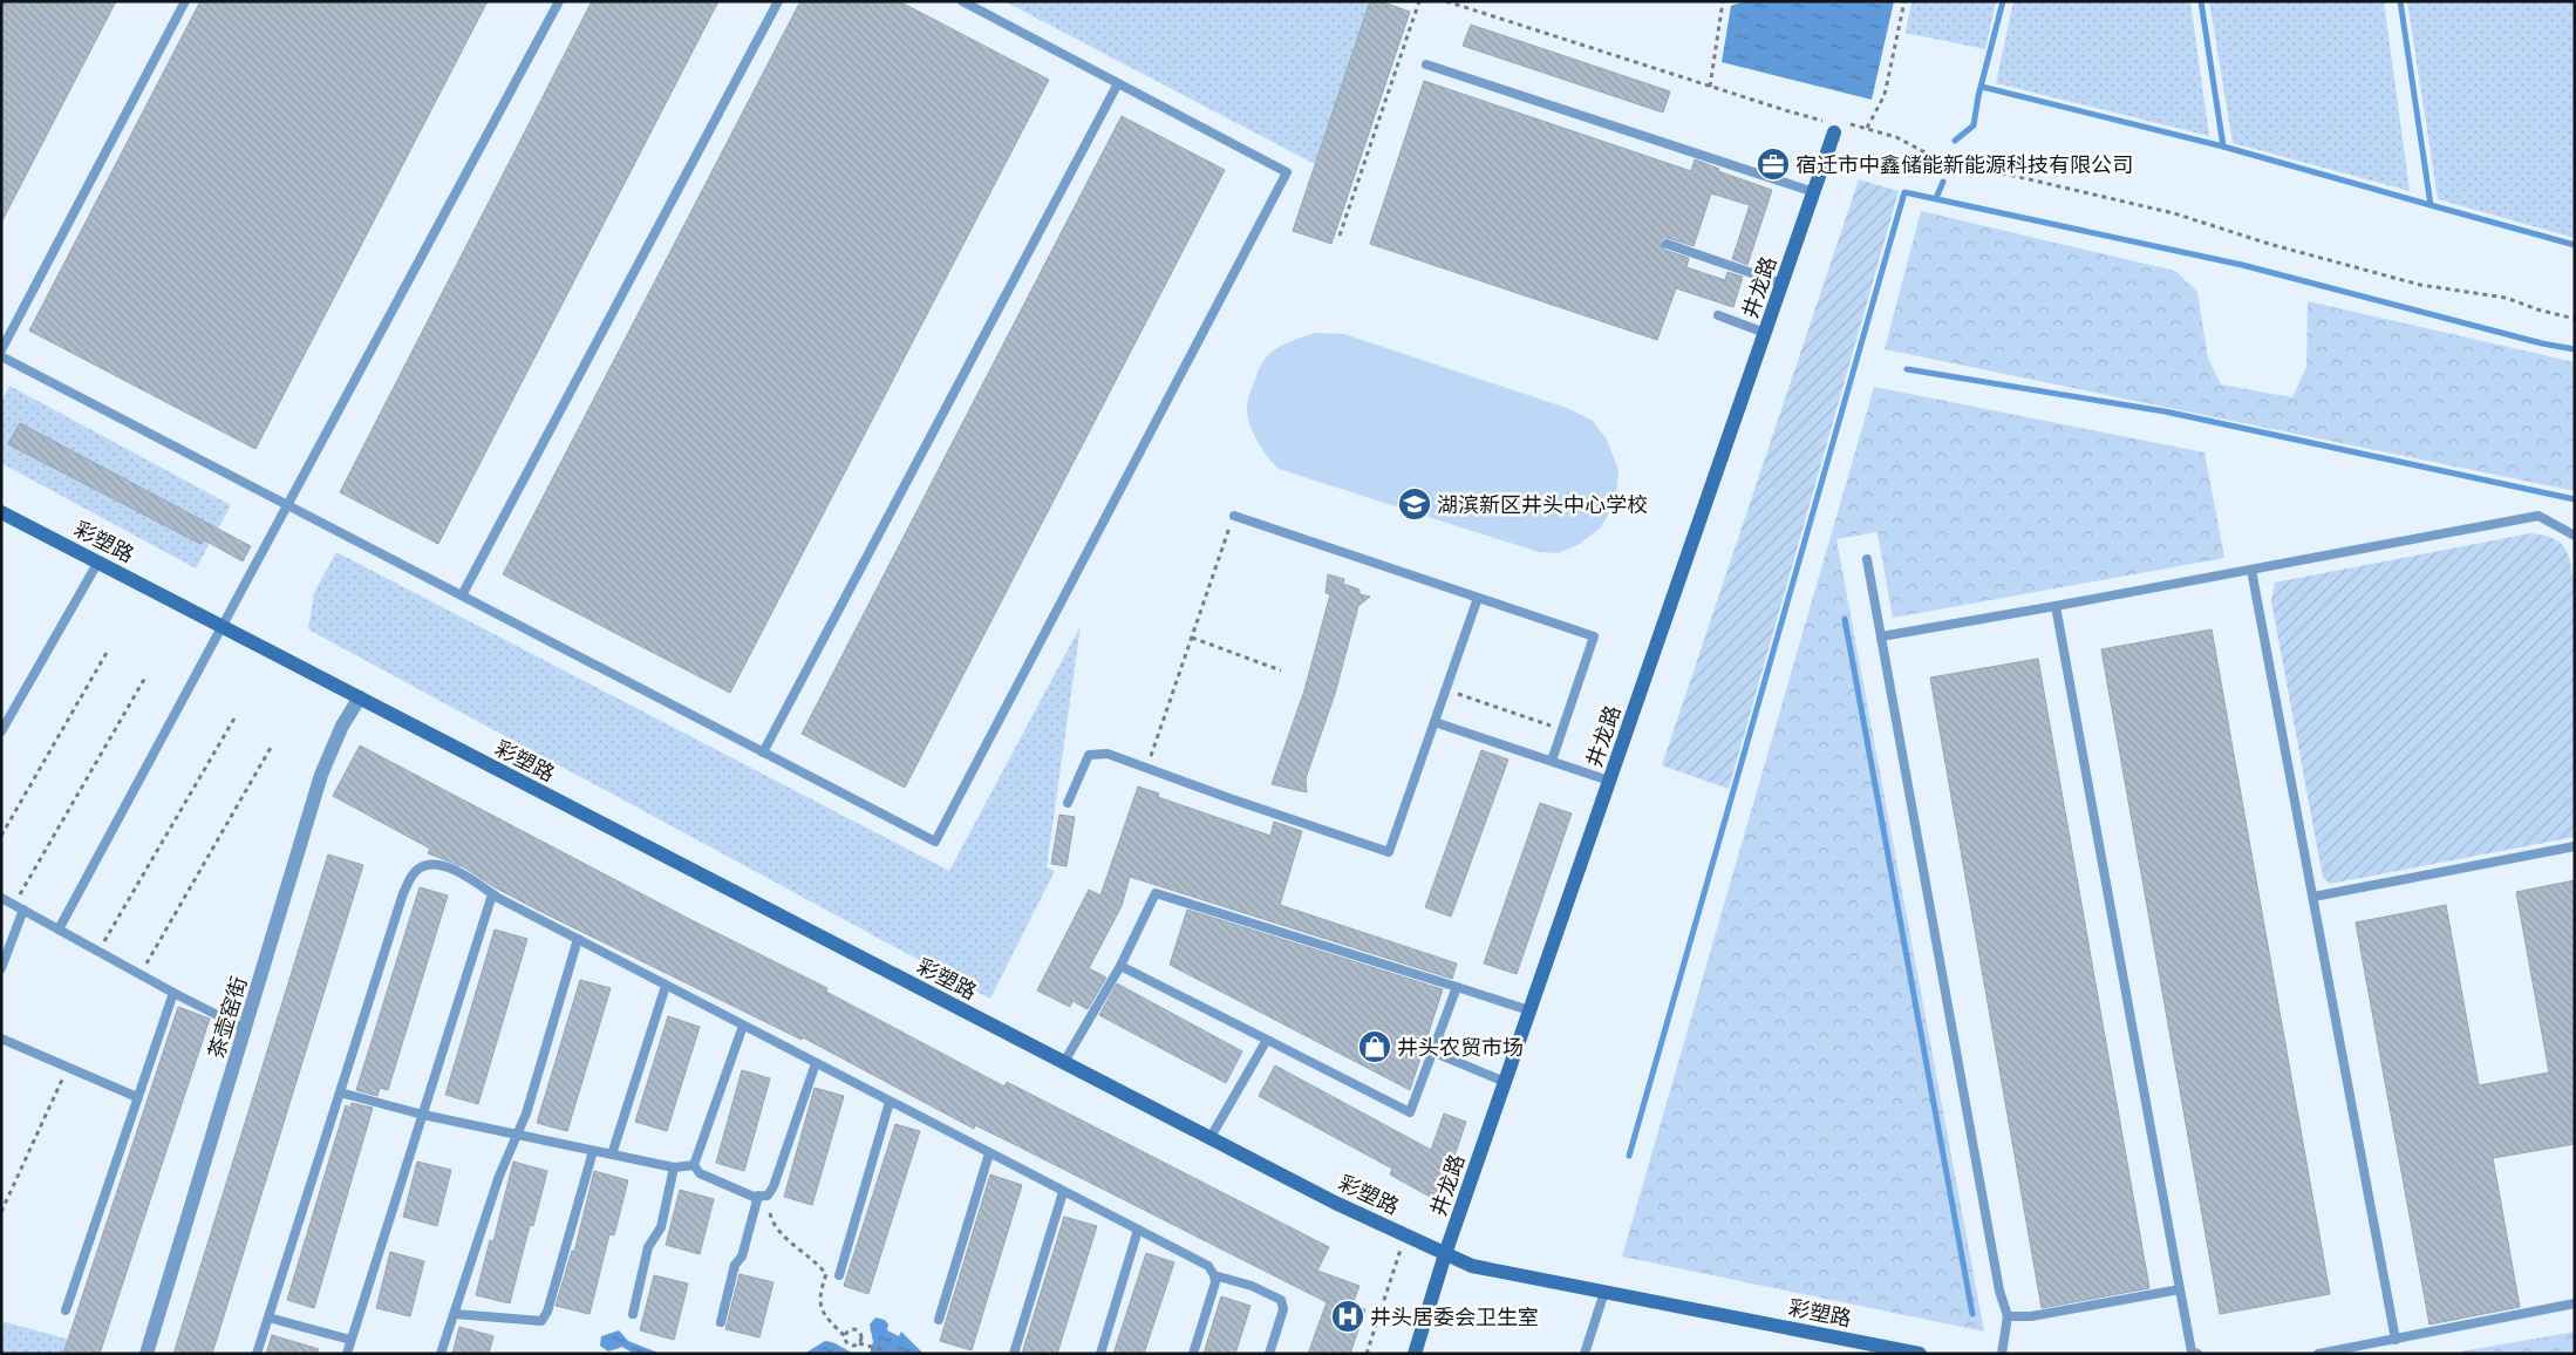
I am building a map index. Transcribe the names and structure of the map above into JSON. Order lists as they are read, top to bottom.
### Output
{
  "streets": {
    "street": ["井龙路", "彩塑路", "茶壶窑街"]
  },
  "crossings": [
    ["井龙路", "彩塑路"],
    ["彩塑路", "茶壶窑街"]
  ],
  "places": {
    "office": ["宿迁市中鑫储能新能源科技有限公司"],
    "school or university": ["湖滨新区井头中心学校"],
    "shop": ["井头农贸市场"],
    "hospital": ["井头居委会卫生室"]
  }
}
